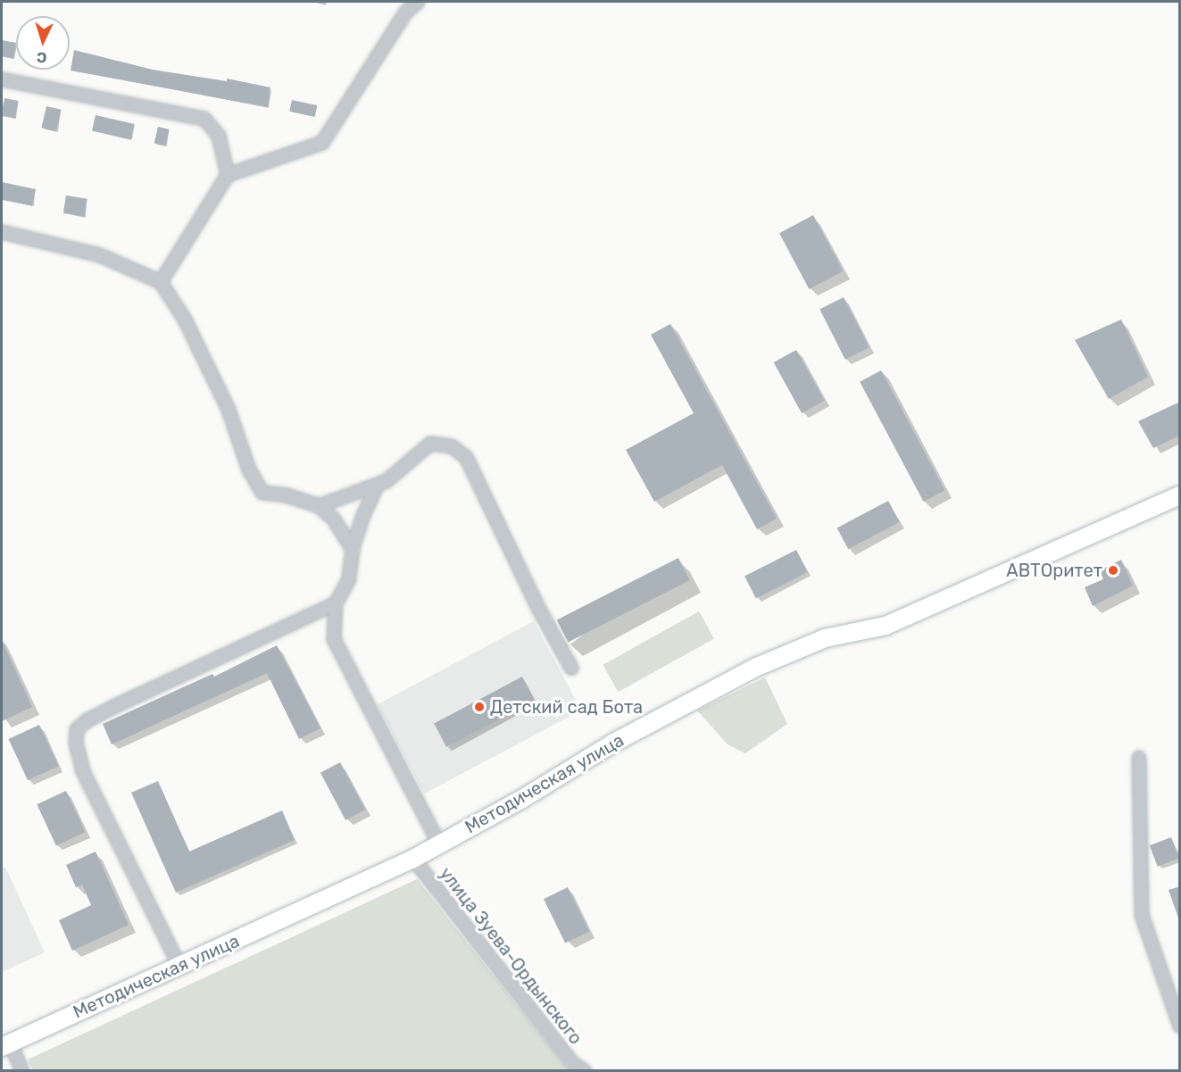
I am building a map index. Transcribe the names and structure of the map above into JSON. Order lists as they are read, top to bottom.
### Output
{
  "streets": {
    "main road": ["Методическая улица"],
    "street": ["улица Зуева-Ордынского"]
  },
  "crossings": [
    ["Методическая улица", "улица Зуева-Ордынского"]
  ],
  "places": ["АВТОритет", "Детский сад Бота"],
  "north": "bottom"
}
